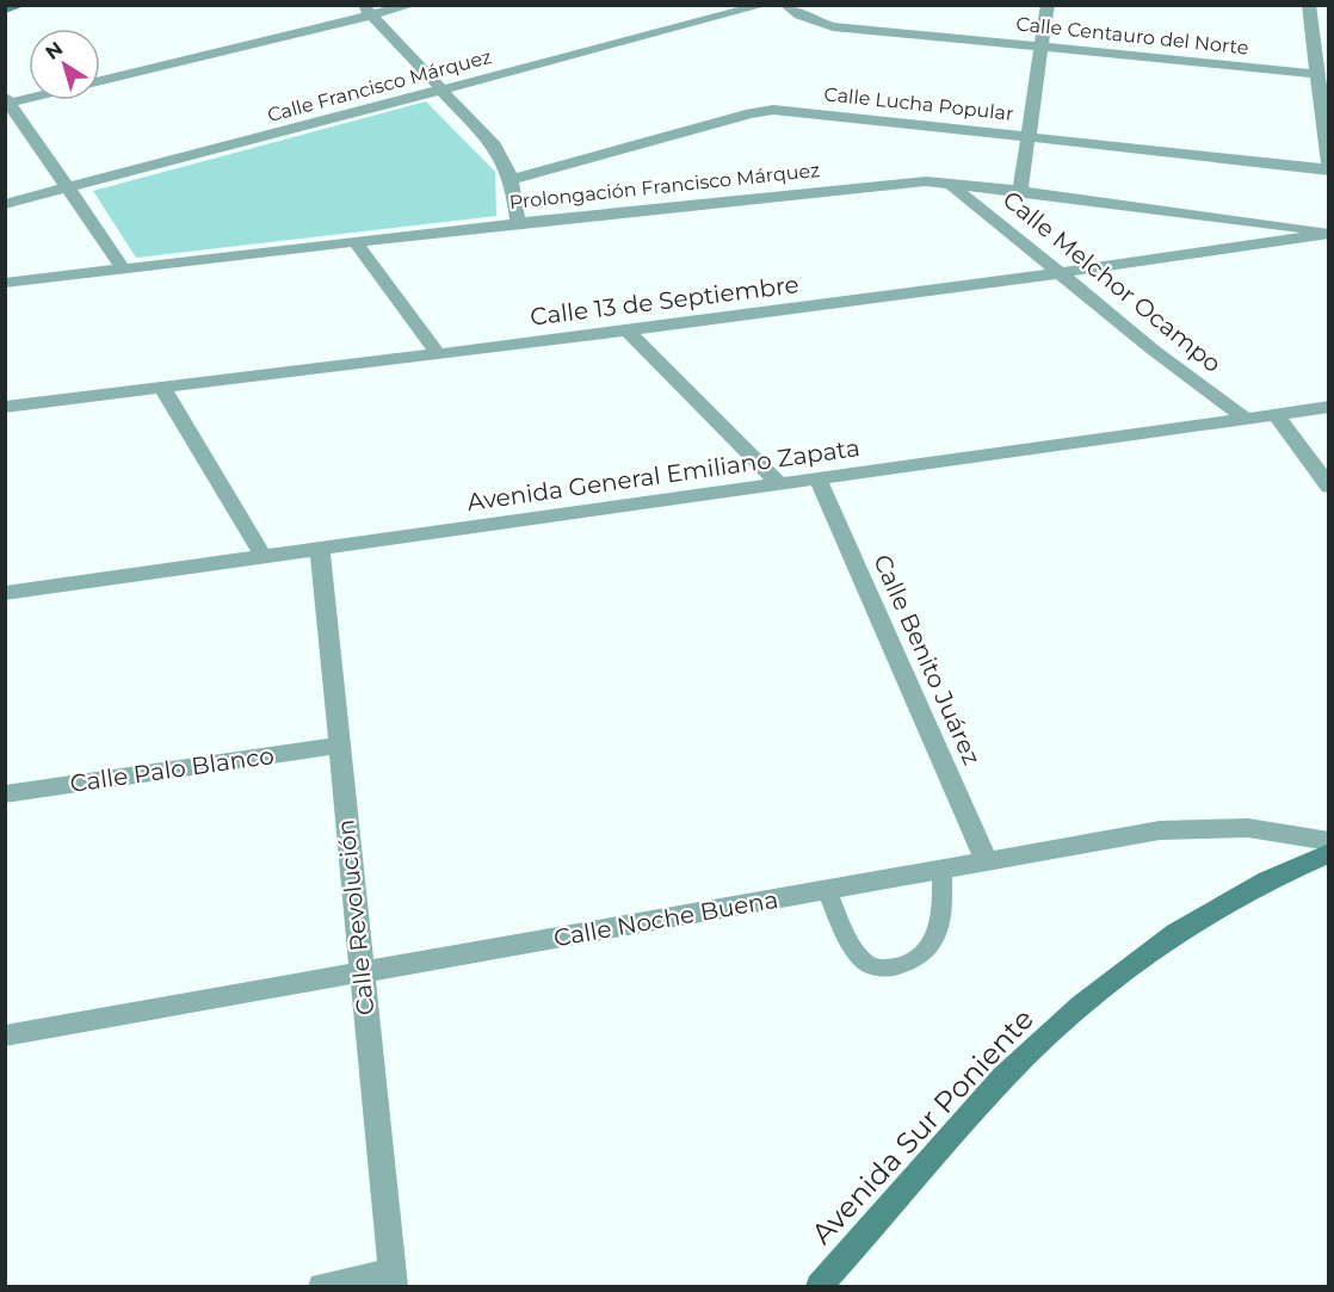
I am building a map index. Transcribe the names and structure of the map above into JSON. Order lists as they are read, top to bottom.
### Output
{
  "streets": {
    "main road": ["Avenida Sur Poniente"],
    "street": [
      "Calle Centauro del Norte",
      "Calle Francisco Márquez",
      "Calle Lucha Popular",
      "Prolongación Francisco Márquez",
      "Calle Melchor Ocampo",
      "Calle 13 de Septiembre",
      "Avenida General Emiliano Zapata",
      "Calle Benito Juárez",
      "Calle Palo Blanco",
      "Calle Revolución",
      "Calle Noche Buena"
    ]
  },
  "crossings": [
    ["Calle Centauro del Norte", "Calle Melchor Ocampo"],
    ["Calle Lucha Popular", "Calle Melchor Ocampo"],
    ["Prolongación Francisco Márquez", "Calle Melchor Ocampo"],
    ["Prolongación Francisco Márquez", "Calle 13 de Septiembre"],
    ["Calle Melchor Ocampo", "Calle 13 de Septiembre"],
    ["Calle Melchor Ocampo", "Avenida General Emiliano Zapata"],
    ["Avenida General Emiliano Zapata", "Calle Benito Juárez"],
    ["Avenida General Emiliano Zapata", "Calle Revolución"],
    ["Calle Benito Juárez", "Calle Noche Buena"],
    ["Calle Palo Blanco", "Calle Revolución"],
    ["Calle Revolución", "Calle Noche Buena"]
  ],
  "north": "top left"
}
